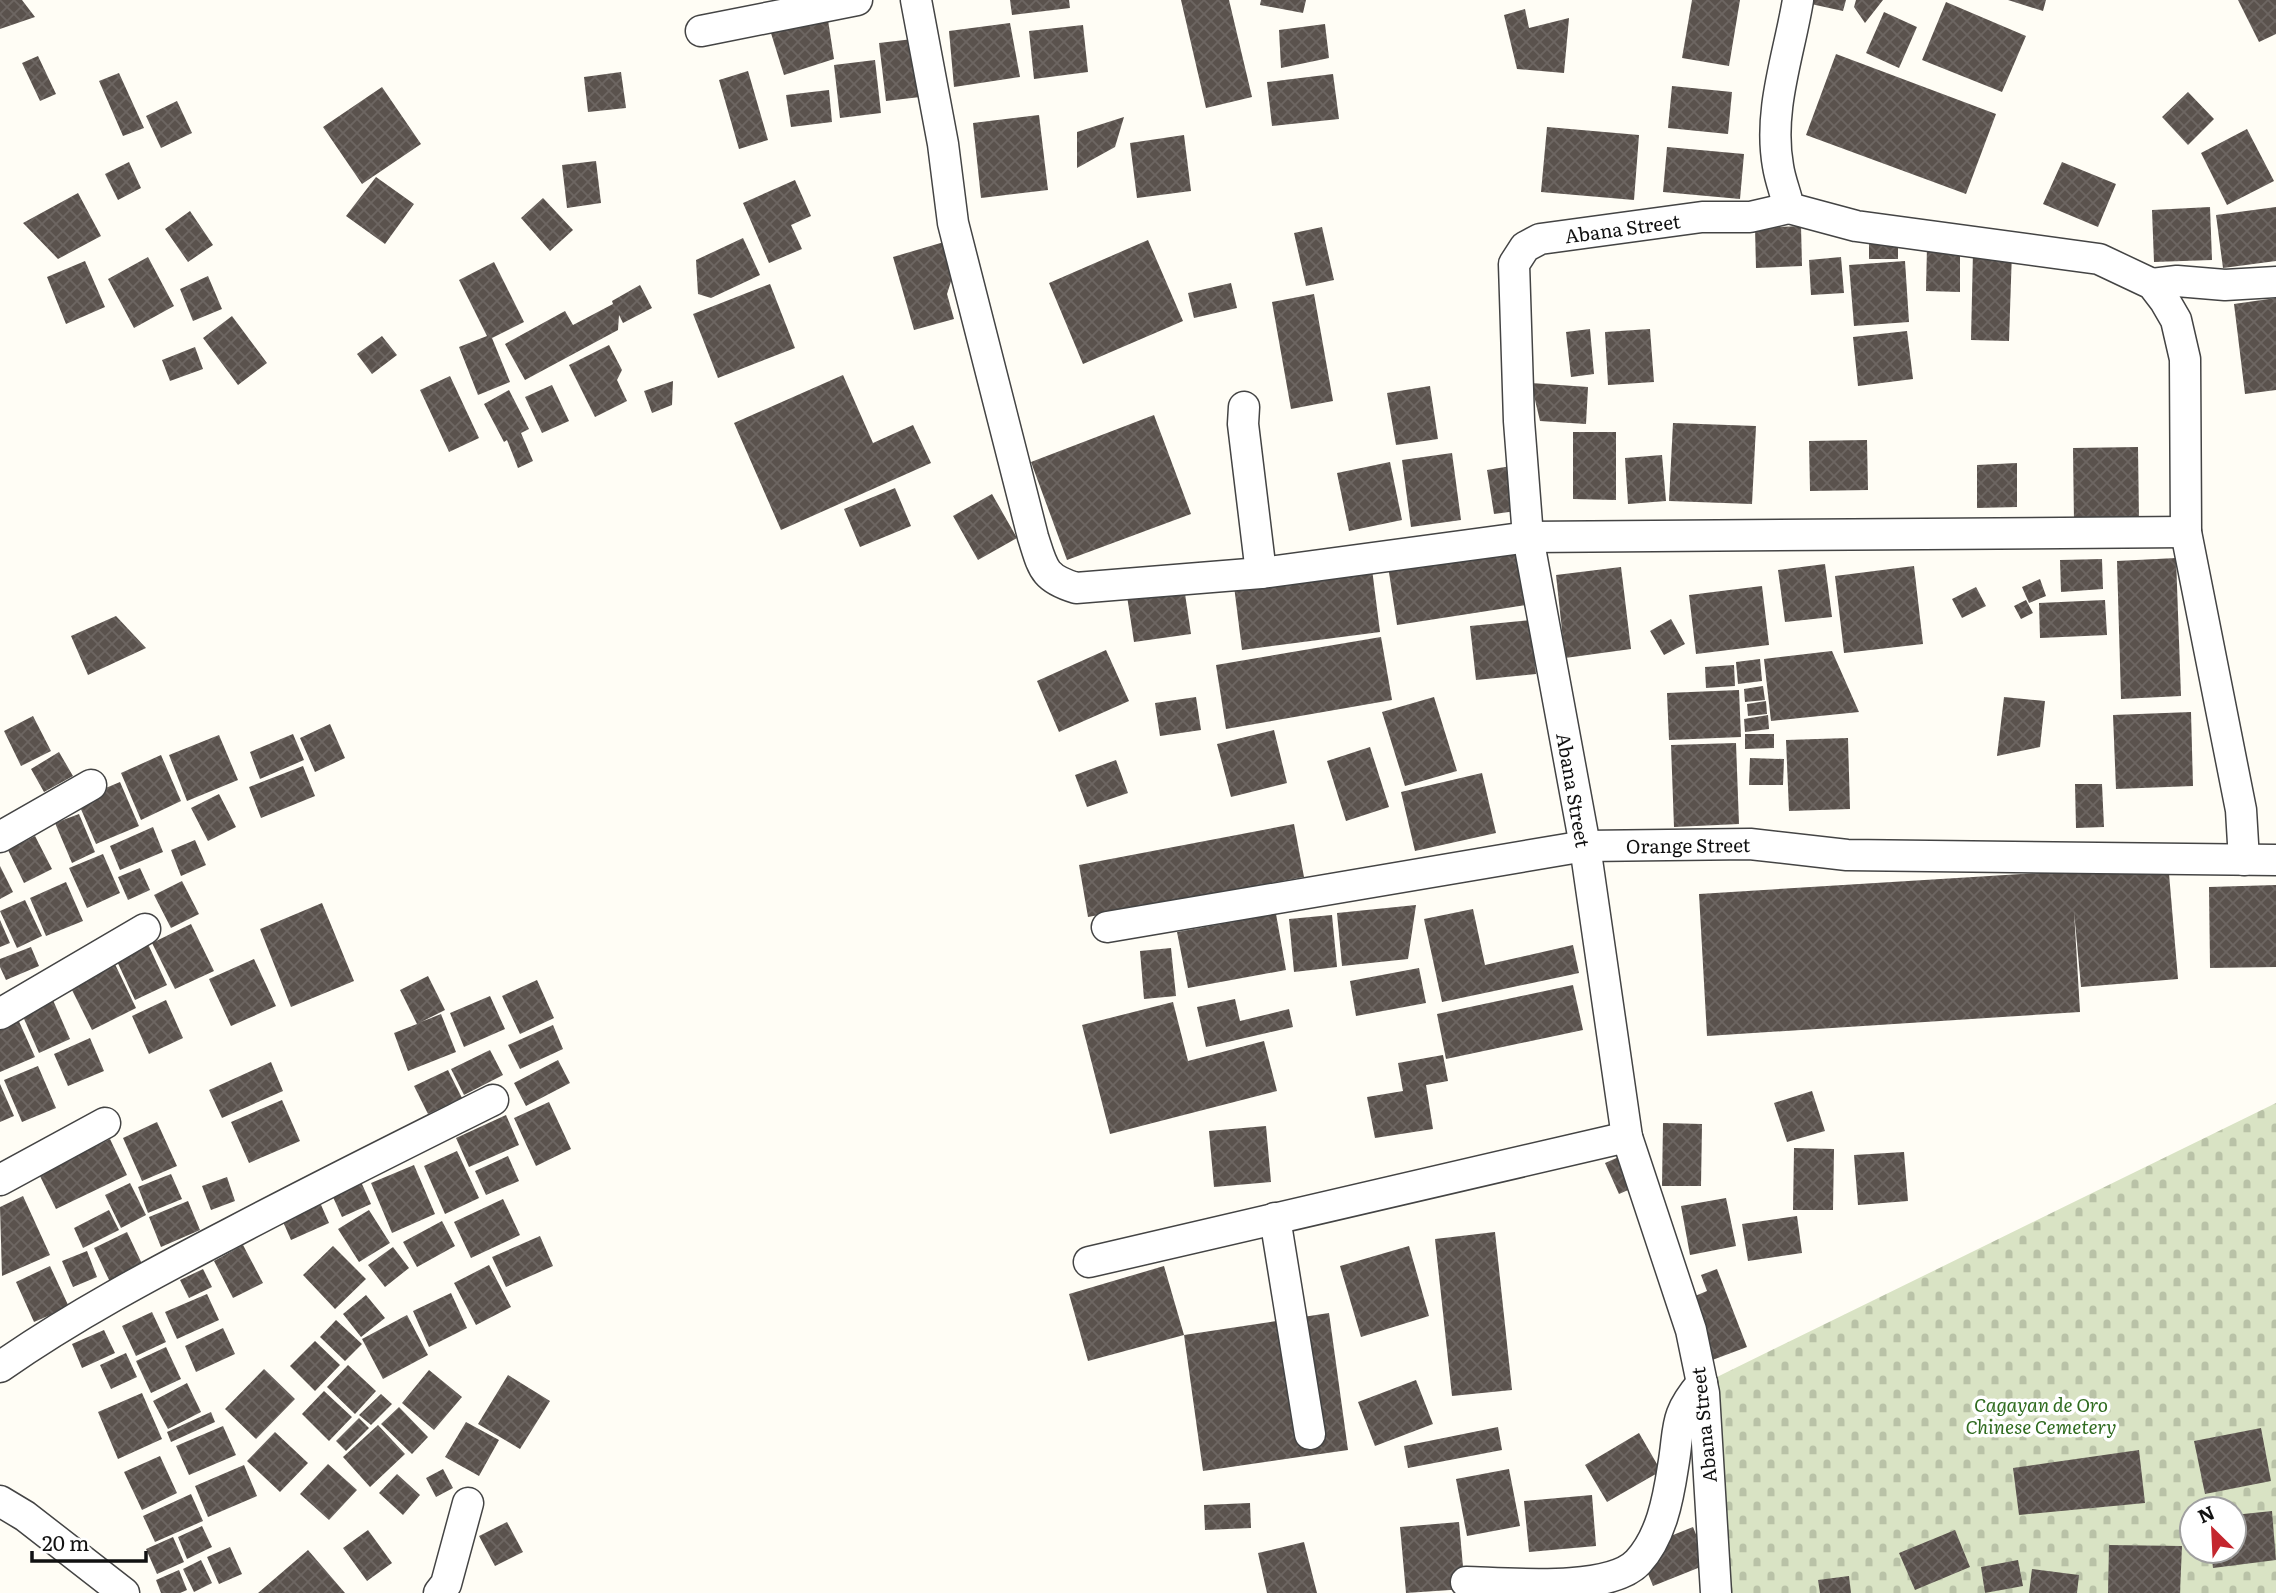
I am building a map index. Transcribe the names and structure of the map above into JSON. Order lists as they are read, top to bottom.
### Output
{
  "streets": {
    "street": ["Abana Street", "Orange Street"]
  },
  "crossings": [
    ["Abana Street", "Orange Street"]
  ],
  "parks": ["Cagayan de Oro Chinese Cemetery"],
  "scale_bar": "20 m",
  "north": "top left"
}
